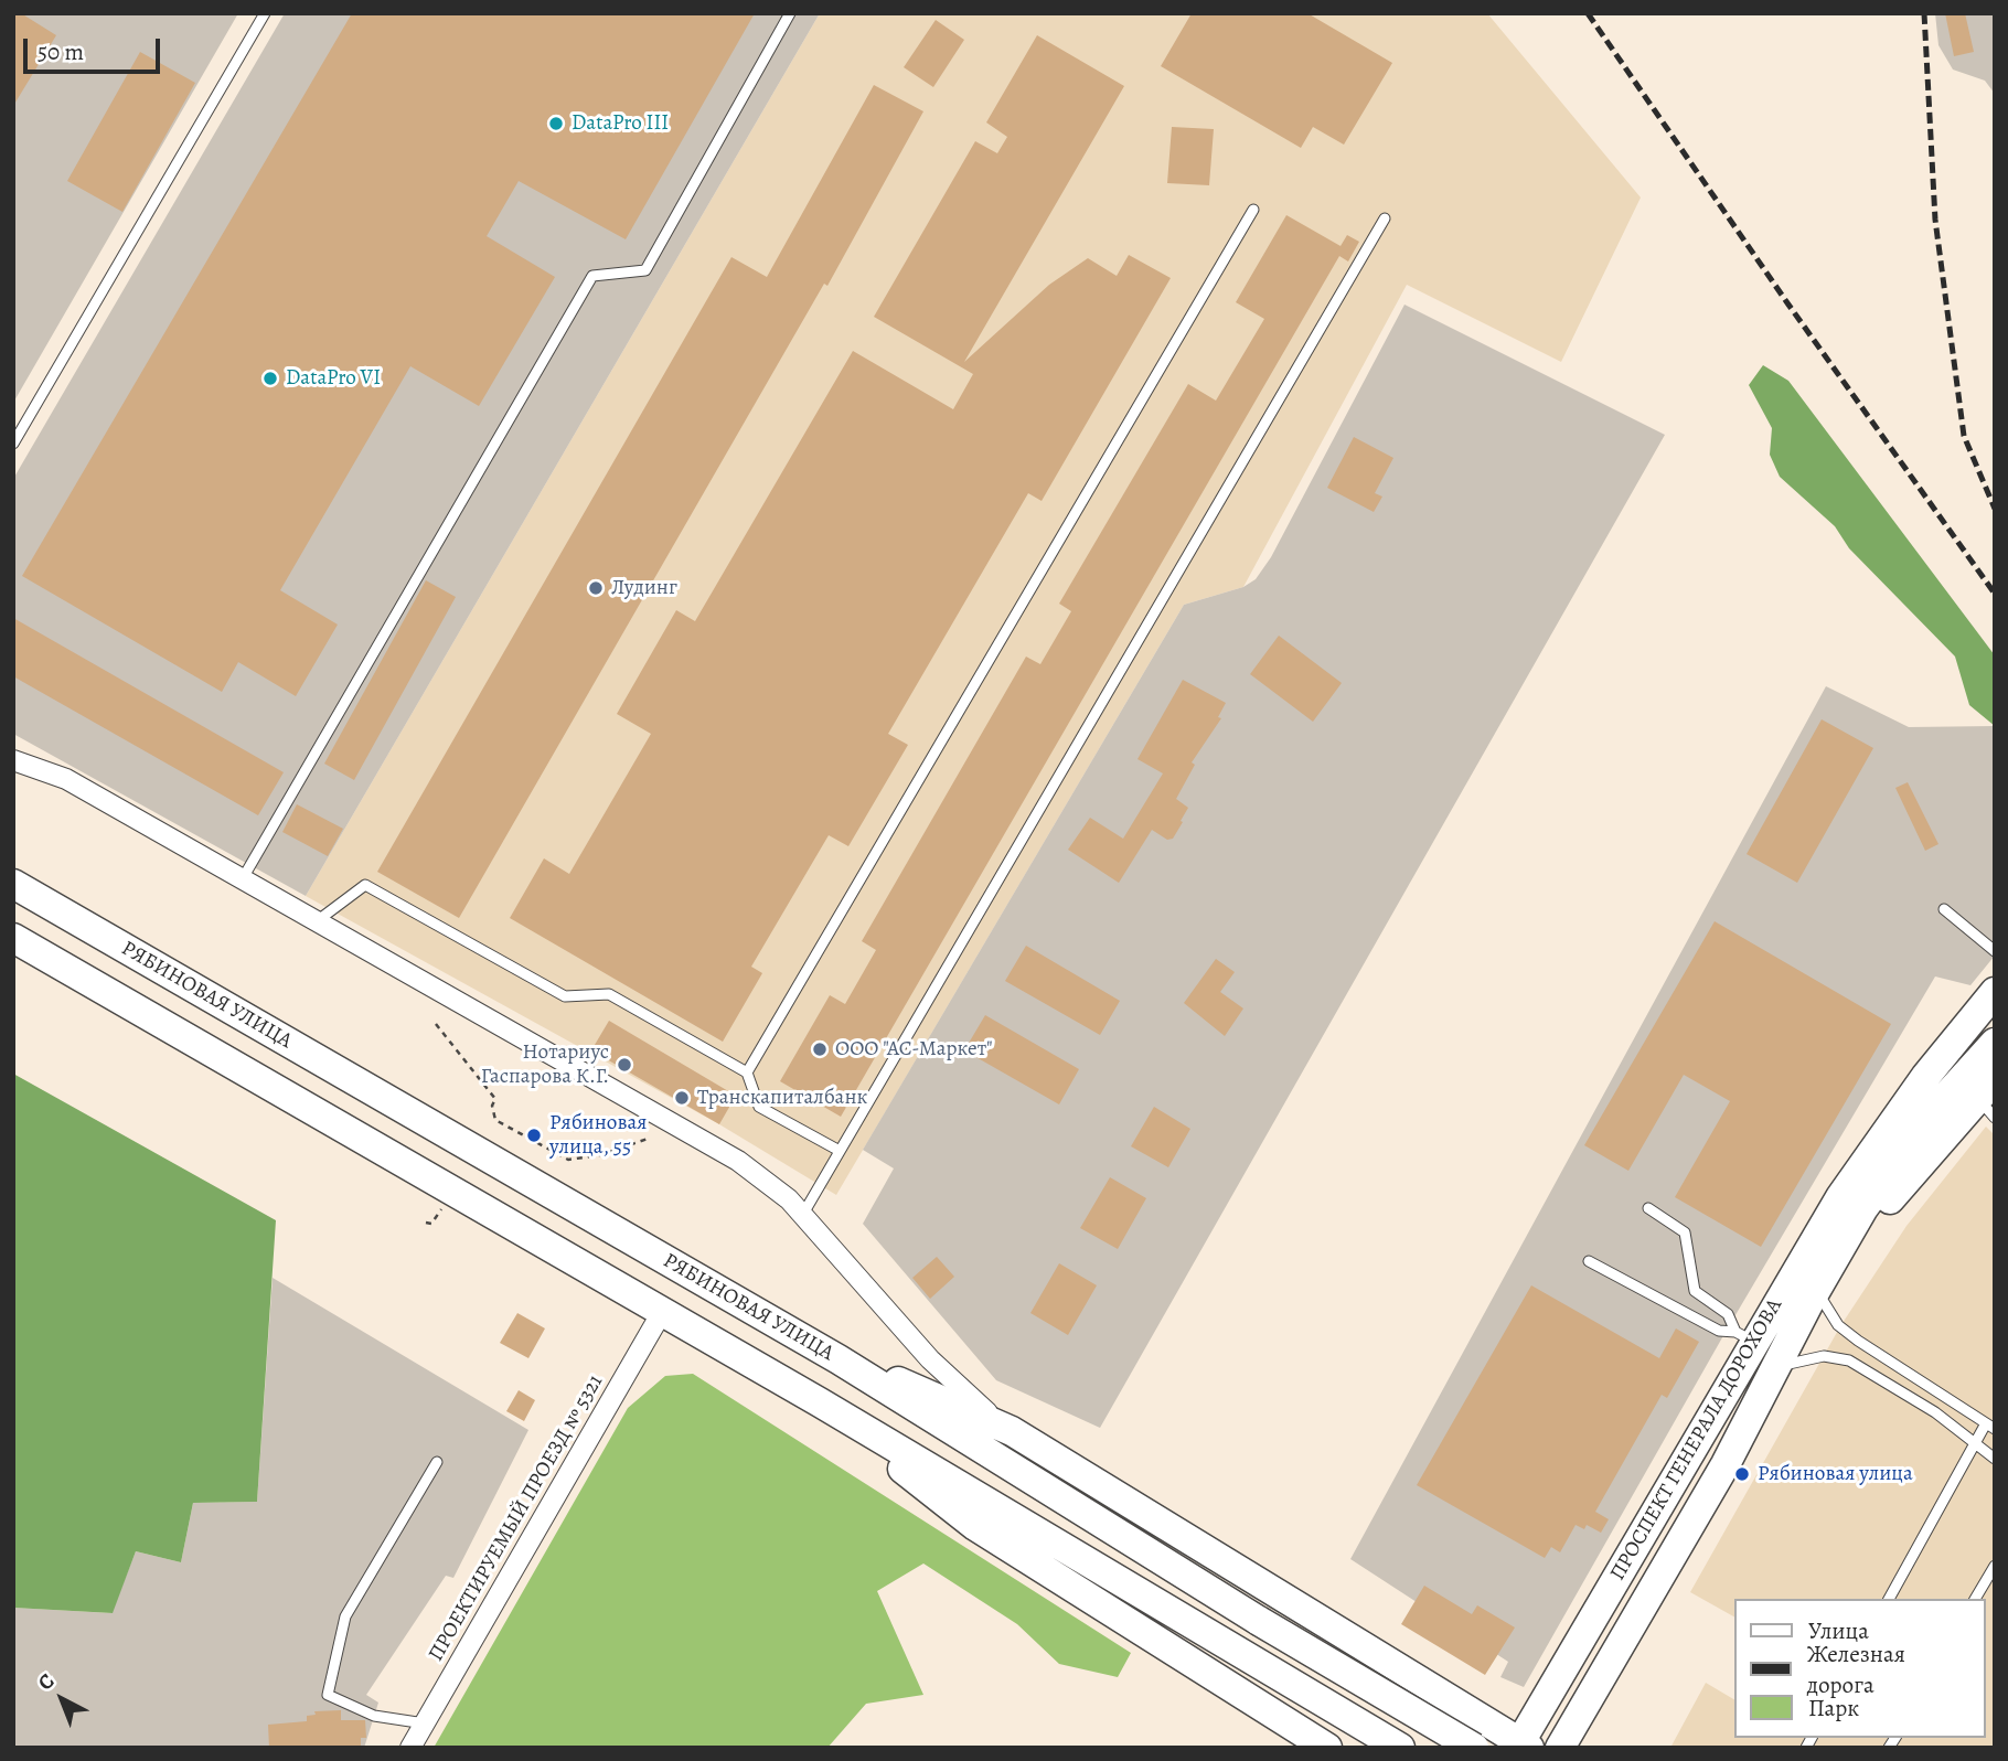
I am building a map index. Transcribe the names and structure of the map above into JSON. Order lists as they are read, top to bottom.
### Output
{
  "streets": {
    "main road": ["РЯБИНОВАЯ УЛИЦА", "ПРОСПЕКТ ГЕНЕРАЛА ДОРОХОВА"],
    "street": ["ПРОЕКТИРУЕМЫЙ ПРОЕЗД № 5321"]
  },
  "places": [
    "DataPro III",
    "DataPro VI",
    "Лудинг",
    "ООО \"АС-Маркет\"",
    "Нотариус Гаспарова К.Г.",
    "Транскапиталбанк",
    "Рябиновая улица, 55",
    "Рябиновая улица"
  ],
  "legend": ["Улица", "Железная дорога", "Парк"],
  "scale_bar": "50 m",
  "north": "top left"
}
